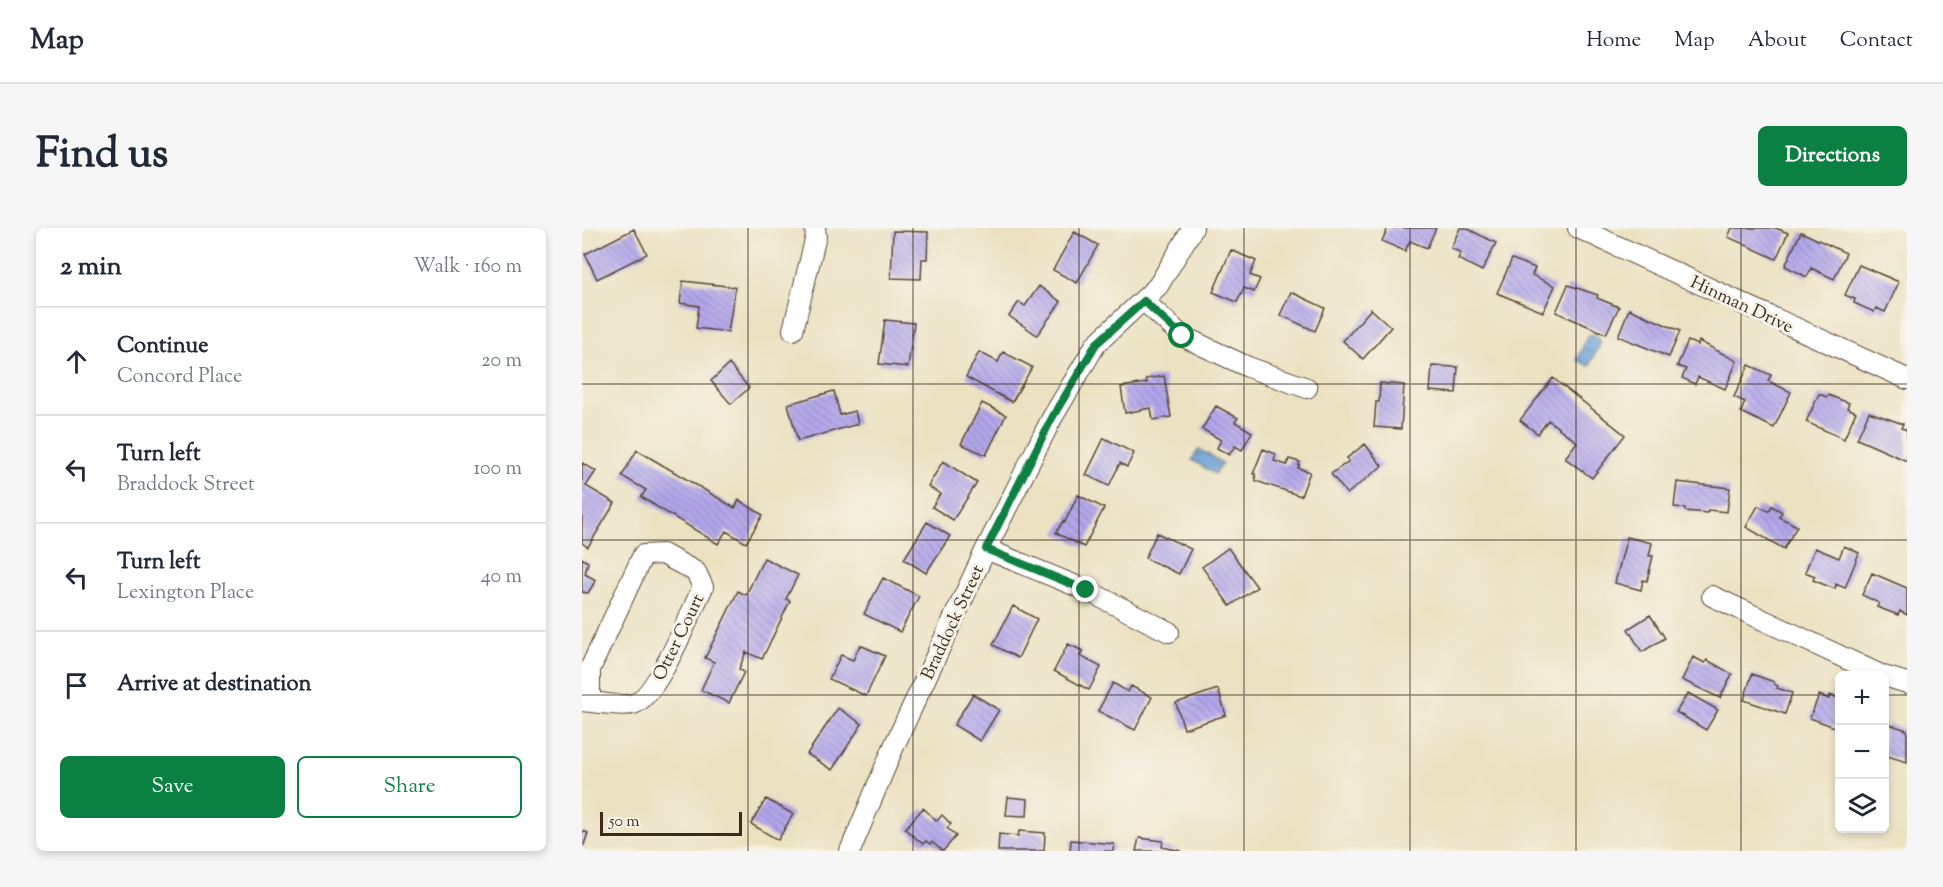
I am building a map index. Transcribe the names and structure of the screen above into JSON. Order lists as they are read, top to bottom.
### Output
{
  "streets": {
    "street": ["Hinman Drive", "Braddock Street", "Otter Court"]
  },
  "scale_bar": "50 m",
  "page": {
    "header": "Map",
    "nav": [
      "Home",
      "Map",
      "About",
      "Contact"
    ],
    "title": "Find us",
    "buttons": [
      "Directions",
      ["Save", "Share"]
    ],
    "heading": ["2 min", "Walk · 160 m"],
    "list": [
      ["Continue", "Concord Place", "20 m"],
      ["Turn left", "Braddock Street", "100 m"],
      ["Turn left", "Lexington Place", "40 m"],
      "Arrive at destination"
    ],
    "map_buttons": ["+", "−"],
    "scale": "50 m"
  }
}
